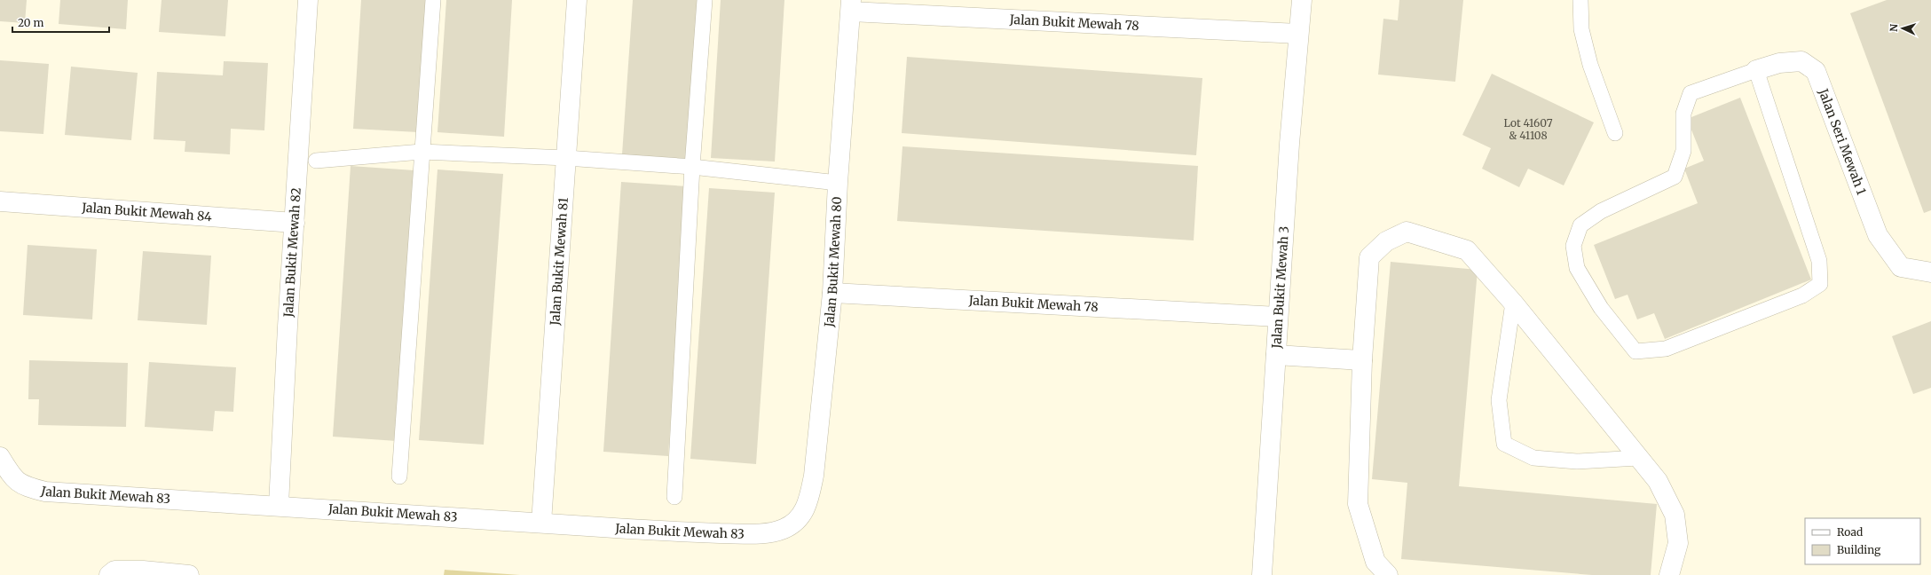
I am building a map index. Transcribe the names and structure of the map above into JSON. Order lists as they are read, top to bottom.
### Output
{
  "streets": {
    "street": [
      "Jalan Bukit Mewah 78",
      "Jalan Seri Mewah 1",
      "Jalan Bukit Mewah 84",
      "Jalan Bukit Mewah 82",
      "Jalan Bukit Mewah 81",
      "Jalan Bukit Mewah 80",
      "Jalan Bukit Mewah 3",
      "Jalan Bukit Mewah 83"
    ]
  },
  "crossings": [
    ["Jalan Bukit Mewah 78", "Jalan Bukit Mewah 80"],
    ["Jalan Bukit Mewah 78", "Jalan Bukit Mewah 3"],
    ["Jalan Bukit Mewah 84", "Jalan Bukit Mewah 82"],
    ["Jalan Bukit Mewah 82", "Jalan Bukit Mewah 83"],
    ["Jalan Bukit Mewah 81", "Jalan Bukit Mewah 83"],
    ["Jalan Bukit Mewah 80", "Jalan Bukit Mewah 83"]
  ],
  "house_numbers": ["Lot 41607 & 41108"],
  "legend": ["Road", "Building"],
  "scale_bar": "20 m",
  "north": "left"
}
